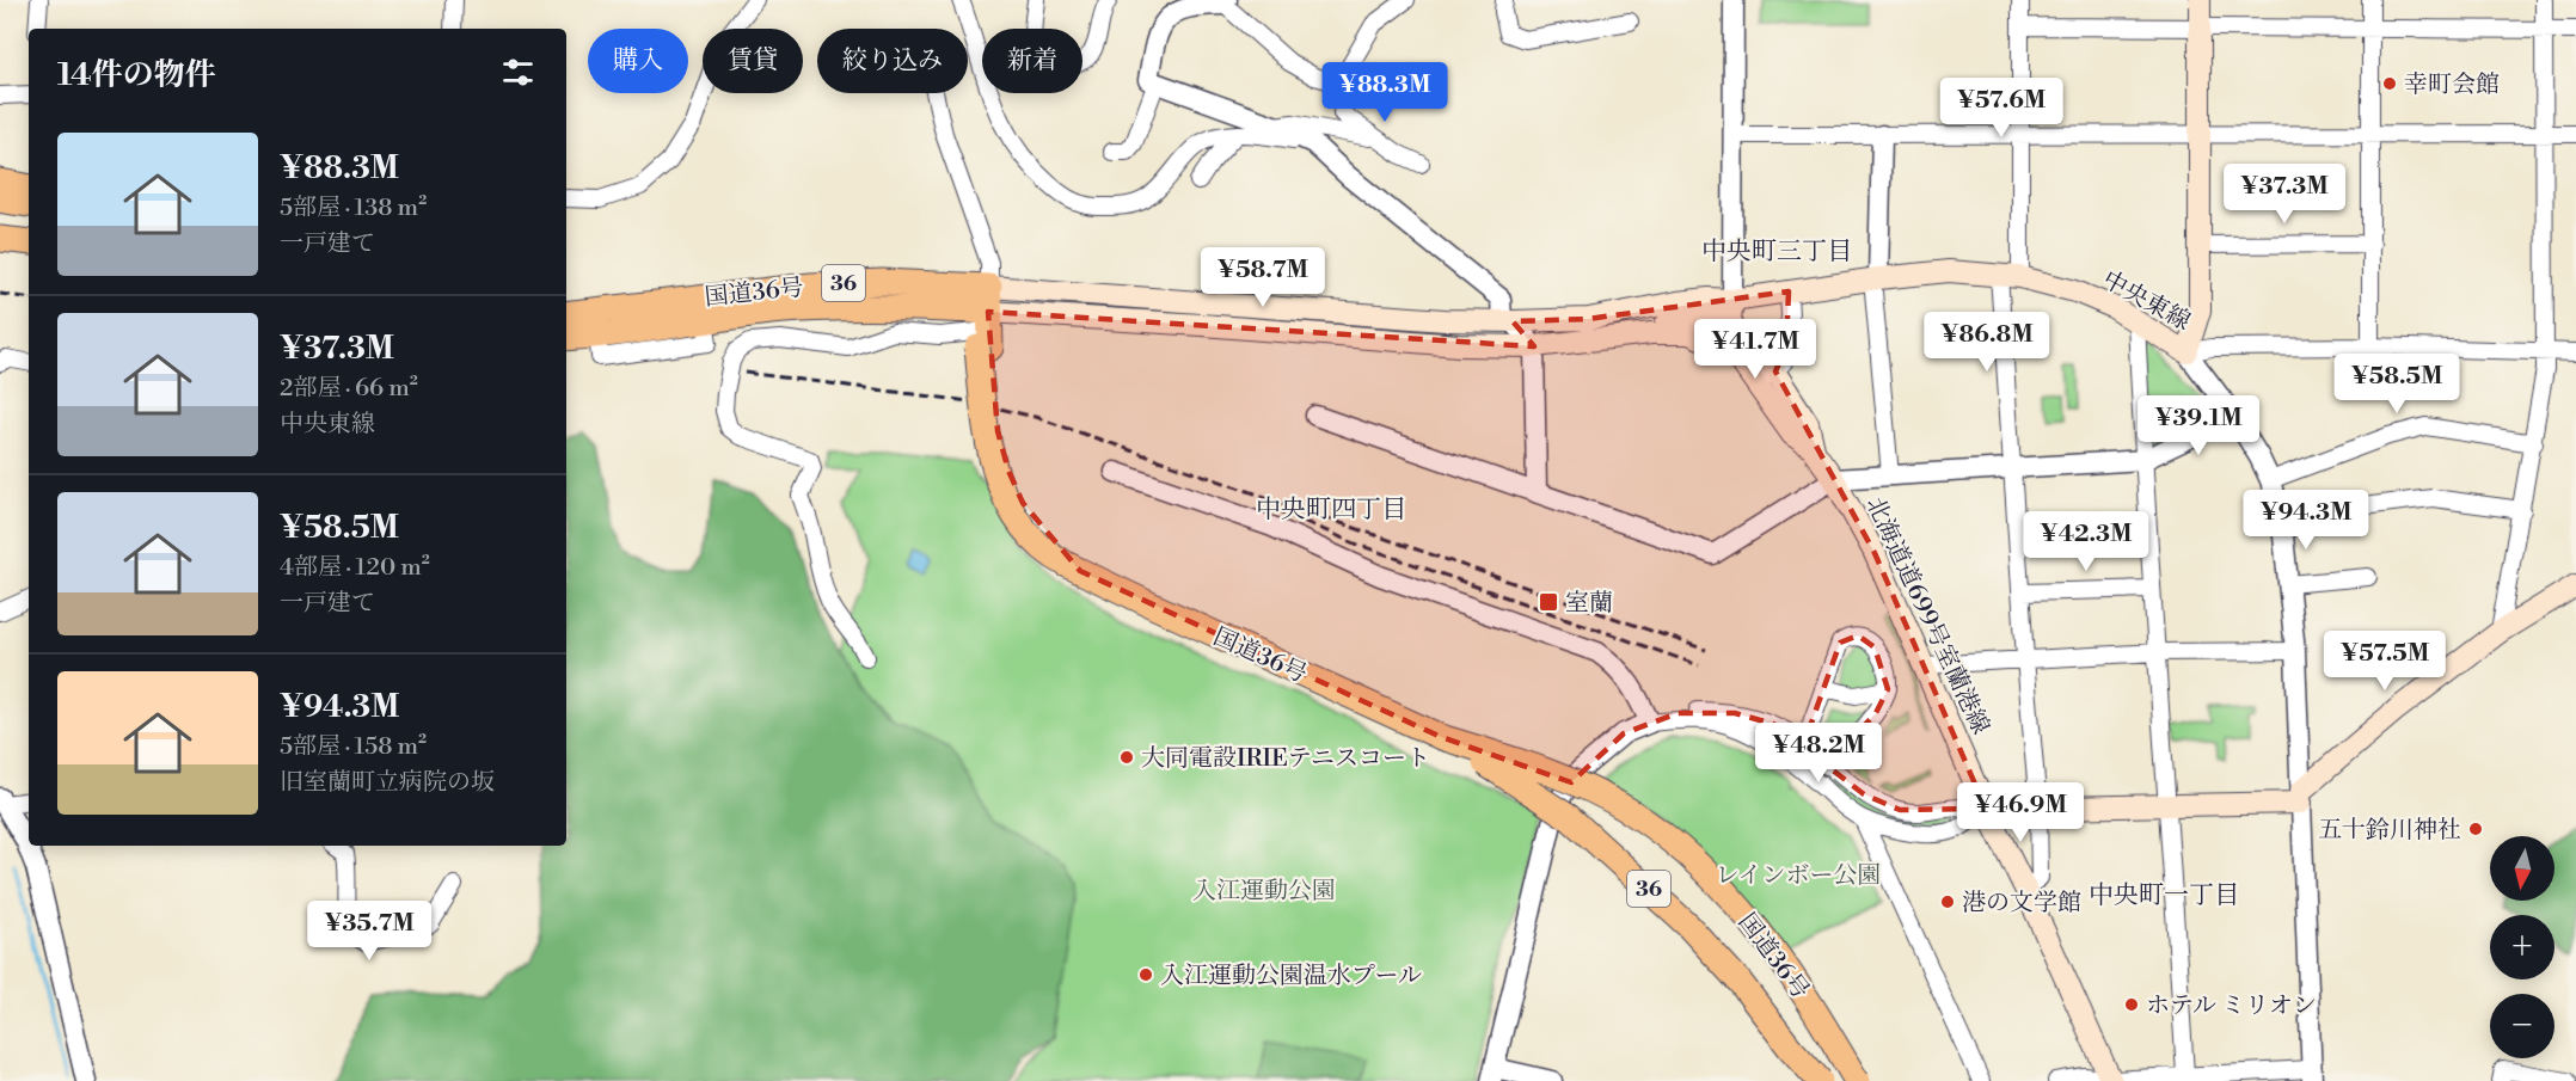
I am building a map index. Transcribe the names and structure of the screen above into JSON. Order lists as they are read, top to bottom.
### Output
{
  "streets": {
    "highway": ["36", "国道36号"],
    "main road": ["中央東線", "北海道道699号室蘭港線"]
  },
  "crossings": [
    ["国道36号", "北海道道699号室蘭港線"],
    ["中央東線", "北海道道699号室蘭港線"]
  ],
  "districts": ["中央町三丁目", "中央町四丁目", "中央町一丁目"],
  "parks": ["レインボー公園", "入江運動公園"],
  "places": {
    "other": [
      "幸町会館",
      "大同電設IRIEテニスコート",
      "五十鈴川神社",
      "港の文学館",
      "入江運動公園温水プール",
      "ホテル ミリオン"
    ],
    "transit": ["室蘭"]
  },
  "north": "bottom",
  "page": {
    "chip": [
      "購入",
      "賃貸",
      "絞り込み",
      "新着"
    ],
    "heading": "14件の物件",
    "price": [
      "¥88.3M",
      "¥57.6M",
      "¥37.3M",
      "¥58.7M",
      "¥86.8M",
      "¥41.7M",
      "¥58.5M",
      "¥39.1M",
      "¥94.3M",
      "¥42.3M",
      "¥57.5M",
      "¥48.2M",
      "¥46.9M",
      "¥35.7M"
    ],
    "list": [
      {
        "name": "¥88.3M",
        "note": "5部屋 · 138 m² · 一戸建て"
      },
      {
        "name": "¥37.3M",
        "note": "2部屋 · 66 m² · 中央東線"
      },
      {
        "name": "¥58.5M",
        "note": "4部屋 · 120 m² · 一戸建て"
      },
      {
        "name": "¥94.3M",
        "note": "5部屋 · 158 m² · 旧室蘭町立病院の坂"
      }
    ],
    "map_buttons": ["+", "−"]
  }
}
